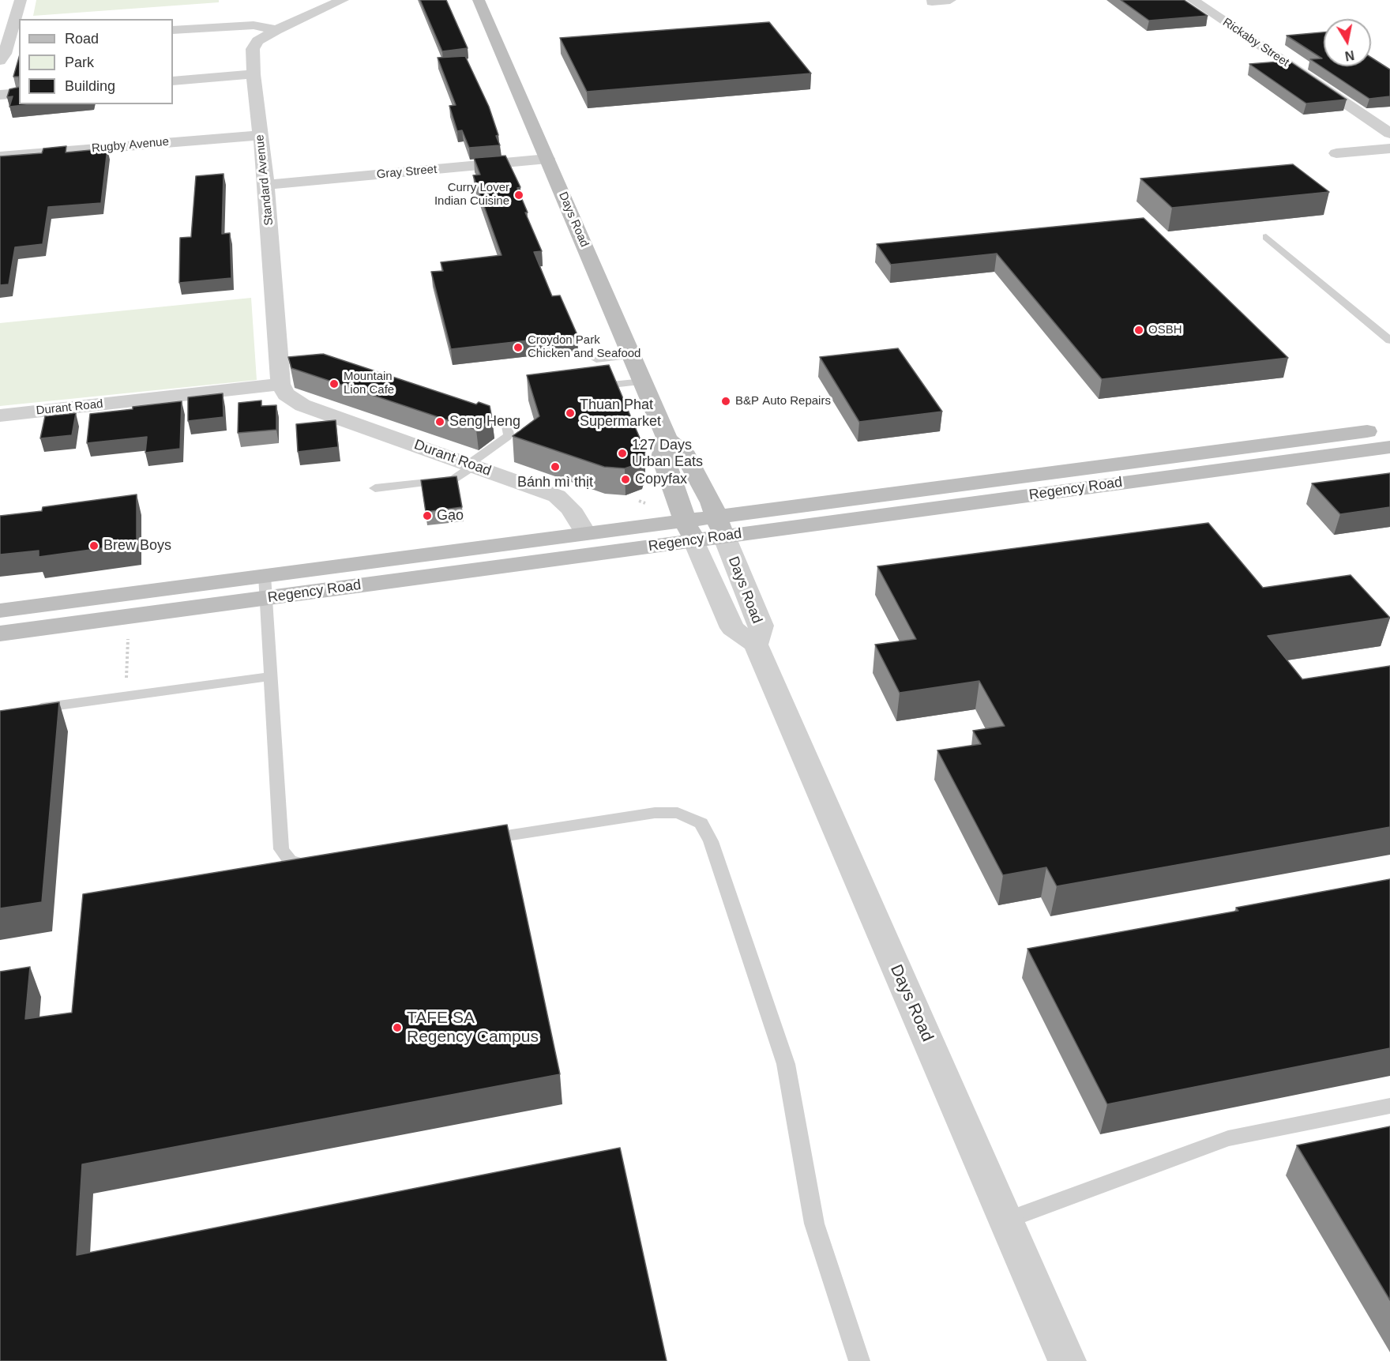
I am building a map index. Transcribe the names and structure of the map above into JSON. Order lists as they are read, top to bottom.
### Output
{
  "streets": {
    "main road": ["Days Road", "Regency Road"],
    "street": [
      "Rickaby Street",
      "Rugby Avenue",
      "Gray Street",
      "Standard Avenue",
      "Durant Road"
    ]
  },
  "crossings": [
    ["Rugby Avenue", "Standard Avenue"],
    ["Gray Street", "Standard Avenue"],
    ["Gray Street", "Days Road"],
    ["Standard Avenue", "Durant Road"],
    ["Days Road", "Regency Road"],
    ["Durant Road", "Regency Road"]
  ],
  "places": [
    "Curry Lover Indian Cuisine",
    "OSBH",
    "Croydon Park Chicken and Seafood",
    "Mountain Lion Cafe",
    "B&P Auto Repairs",
    "Thuan Phat Supermarket",
    "Seng Heng",
    "127 Days Urban Eats",
    "Bánh mì thịt",
    "Copyfax",
    "Gạo",
    "Brew Boys",
    "TAFE SA Regency Campus"
  ],
  "legend": ["Road", "Park", "Building"],
  "north": "bottom"
}
